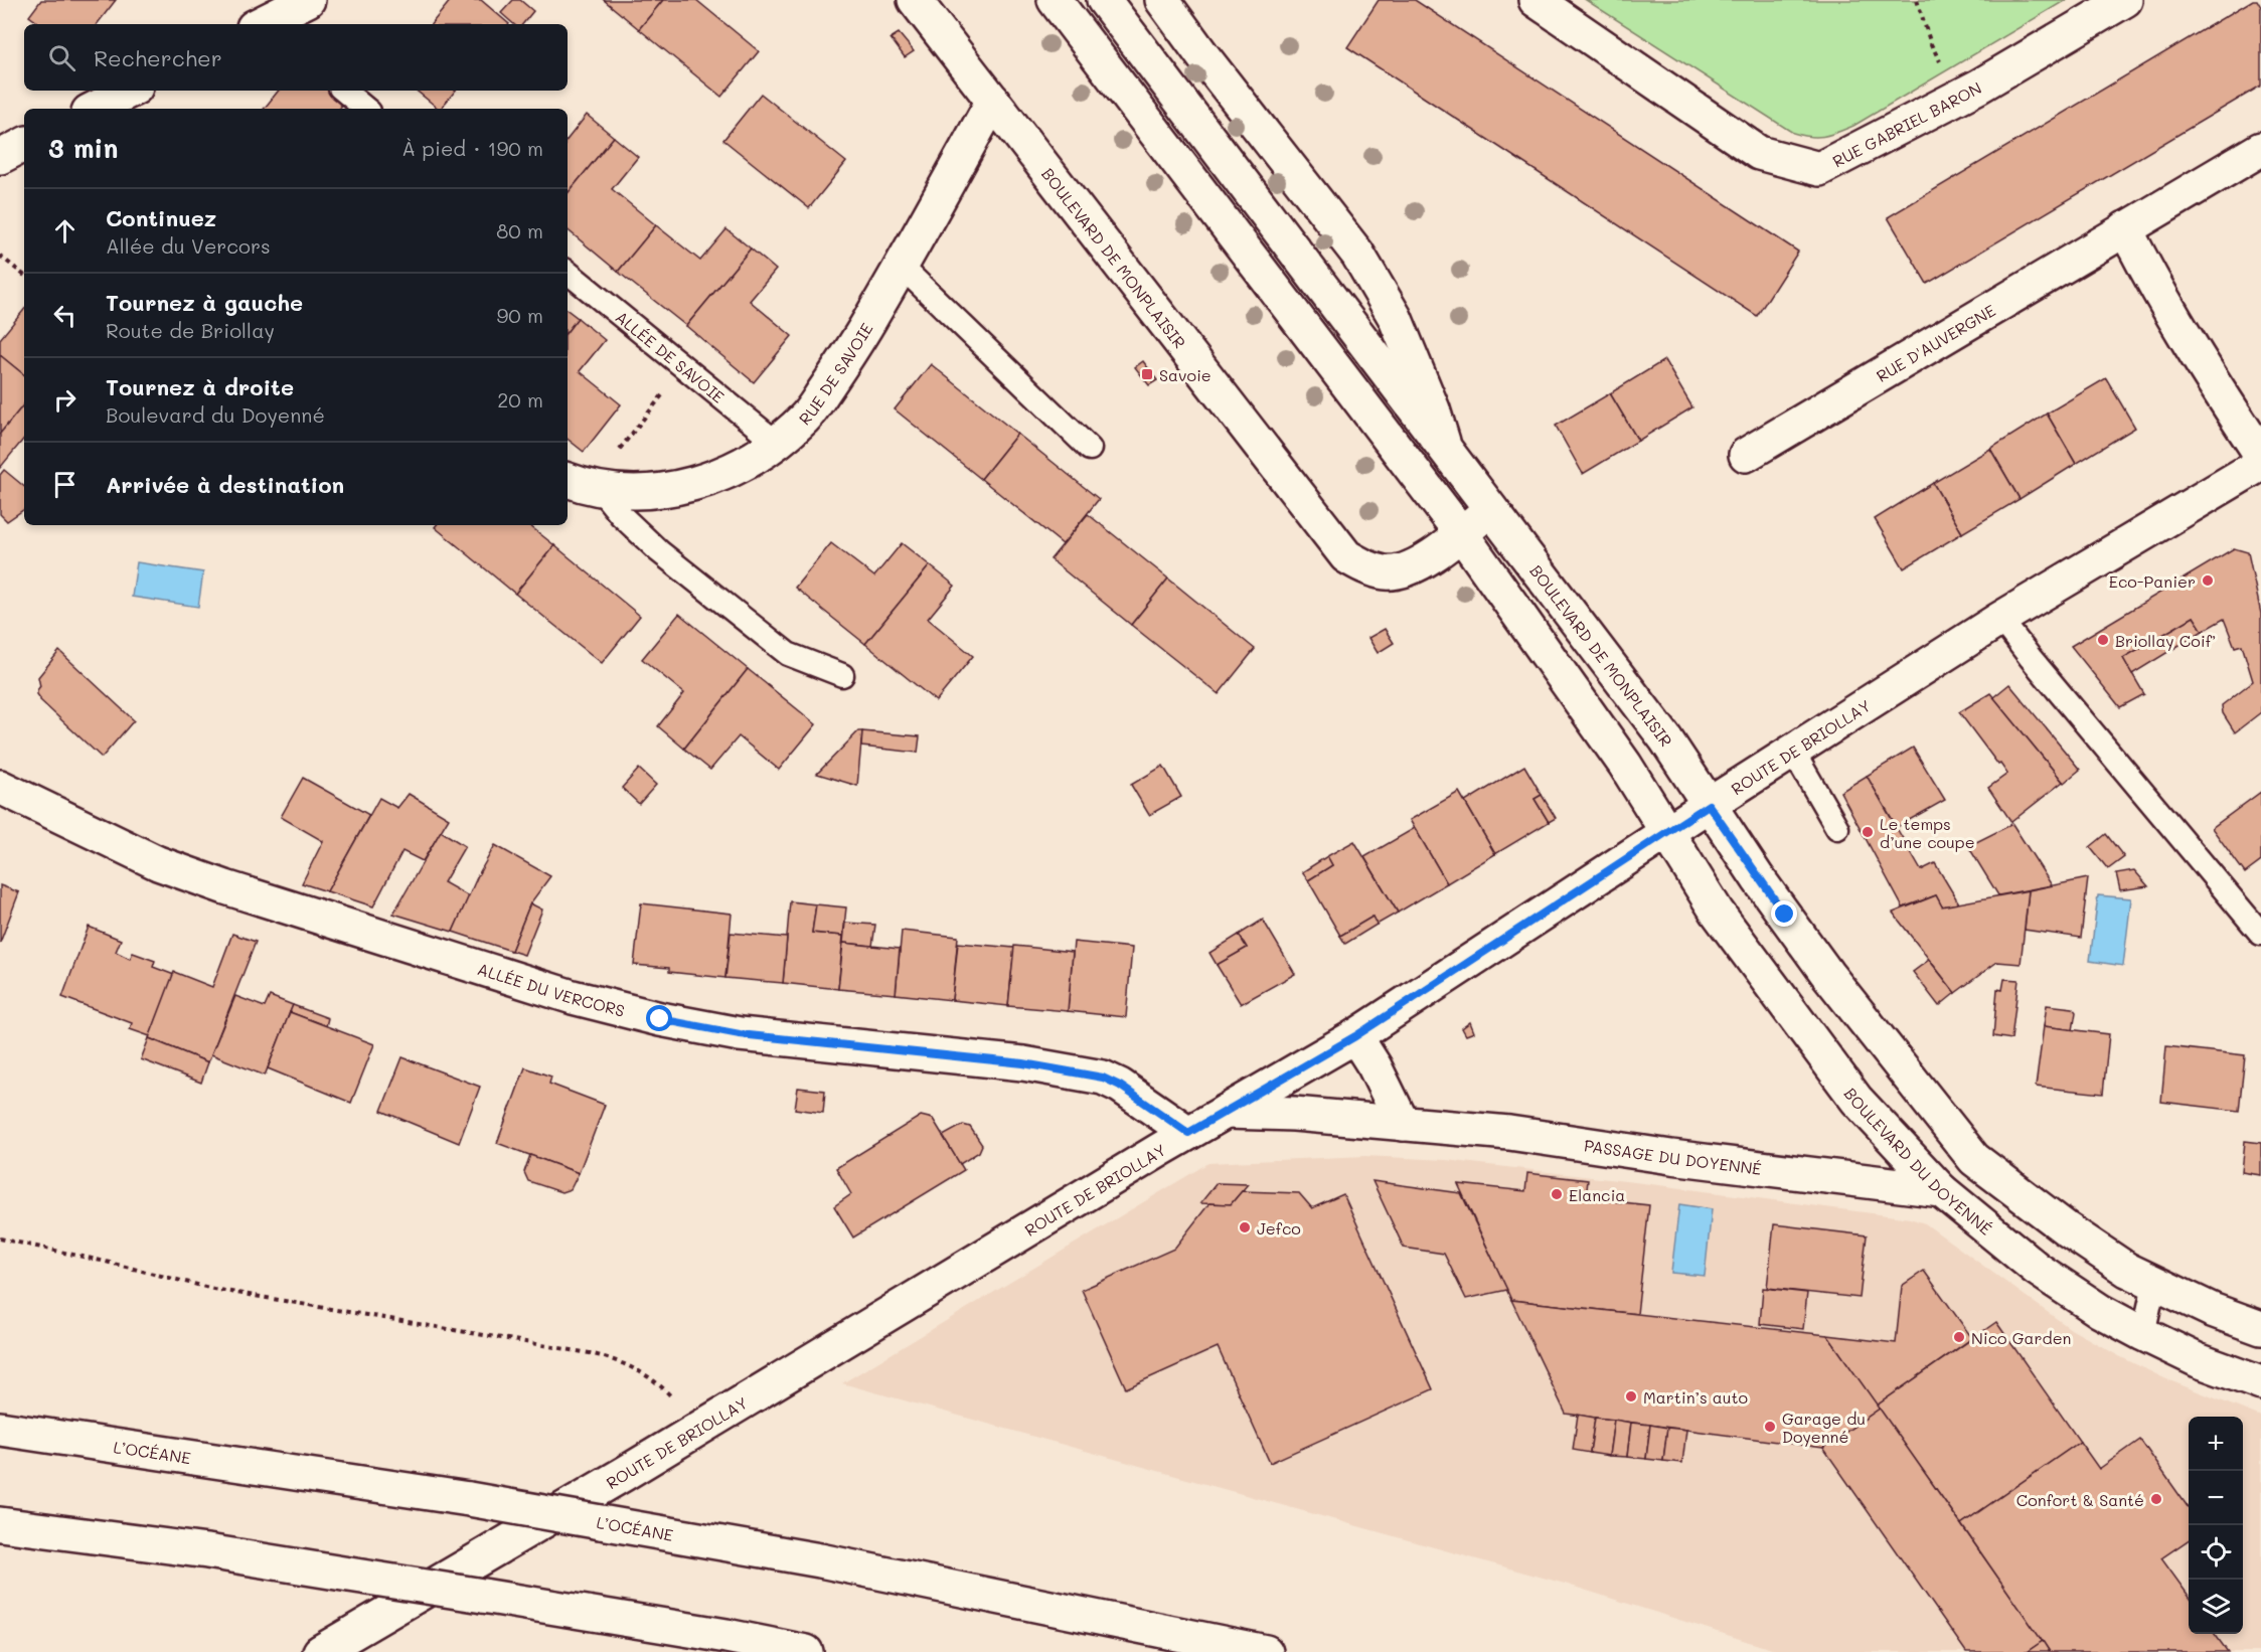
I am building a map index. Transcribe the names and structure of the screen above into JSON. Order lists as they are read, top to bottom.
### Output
{
  "streets": {
    "main road": [
      "RUE GABRIEL BARON",
      "BOULEVARD DE MONPLAISIR",
      "RUE D'AUVERGNE",
      "RUE DE SAVOIE",
      "ROUTE DE BRIOLLAY",
      "ALLÉE DU VERCORS",
      "PASSAGE DU DOYENNÉ",
      "BOULEVARD DU DOYENNÉ",
      "L’OCÉANE"
    ],
    "lane": ["ALLÉE DE SAVOIE"]
  },
  "crossings": [
    ["BOULEVARD DE MONPLAISIR", "RUE DE SAVOIE"],
    ["BOULEVARD DE MONPLAISIR", "ROUTE DE BRIOLLAY"],
    ["ALLÉE DE SAVOIE", "RUE DE SAVOIE"],
    ["ROUTE DE BRIOLLAY", "ALLÉE DU VERCORS"],
    ["ROUTE DE BRIOLLAY", "PASSAGE DU DOYENNÉ"],
    ["ROUTE DE BRIOLLAY", "BOULEVARD DU DOYENNÉ"],
    ["PASSAGE DU DOYENNÉ", "BOULEVARD DU DOYENNÉ"]
  ],
  "places": {
    "transit": ["Savoie"],
    "other": [
      "Eco-Panier",
      "Briollay Coif’",
      "Le temps d’une coupe",
      "Elancia",
      "Jefco",
      "Nico Garden",
      "Martin’s auto",
      "Garage du Doyenné",
      "Confort & Santé"
    ]
  },
  "page": {
    "search": "Rechercher",
    "heading": ["3 min", "À pied · 190 m"],
    "list": [
      ["Continuez", "Allée du Vercors", "80 m"],
      ["Tournez à gauche", "Route de Briollay", "90 m"],
      ["Tournez à droite", "Boulevard du Doyenné", "20 m"],
      "Arrivée à destination"
    ],
    "map_buttons": ["+", "−"]
  }
}
